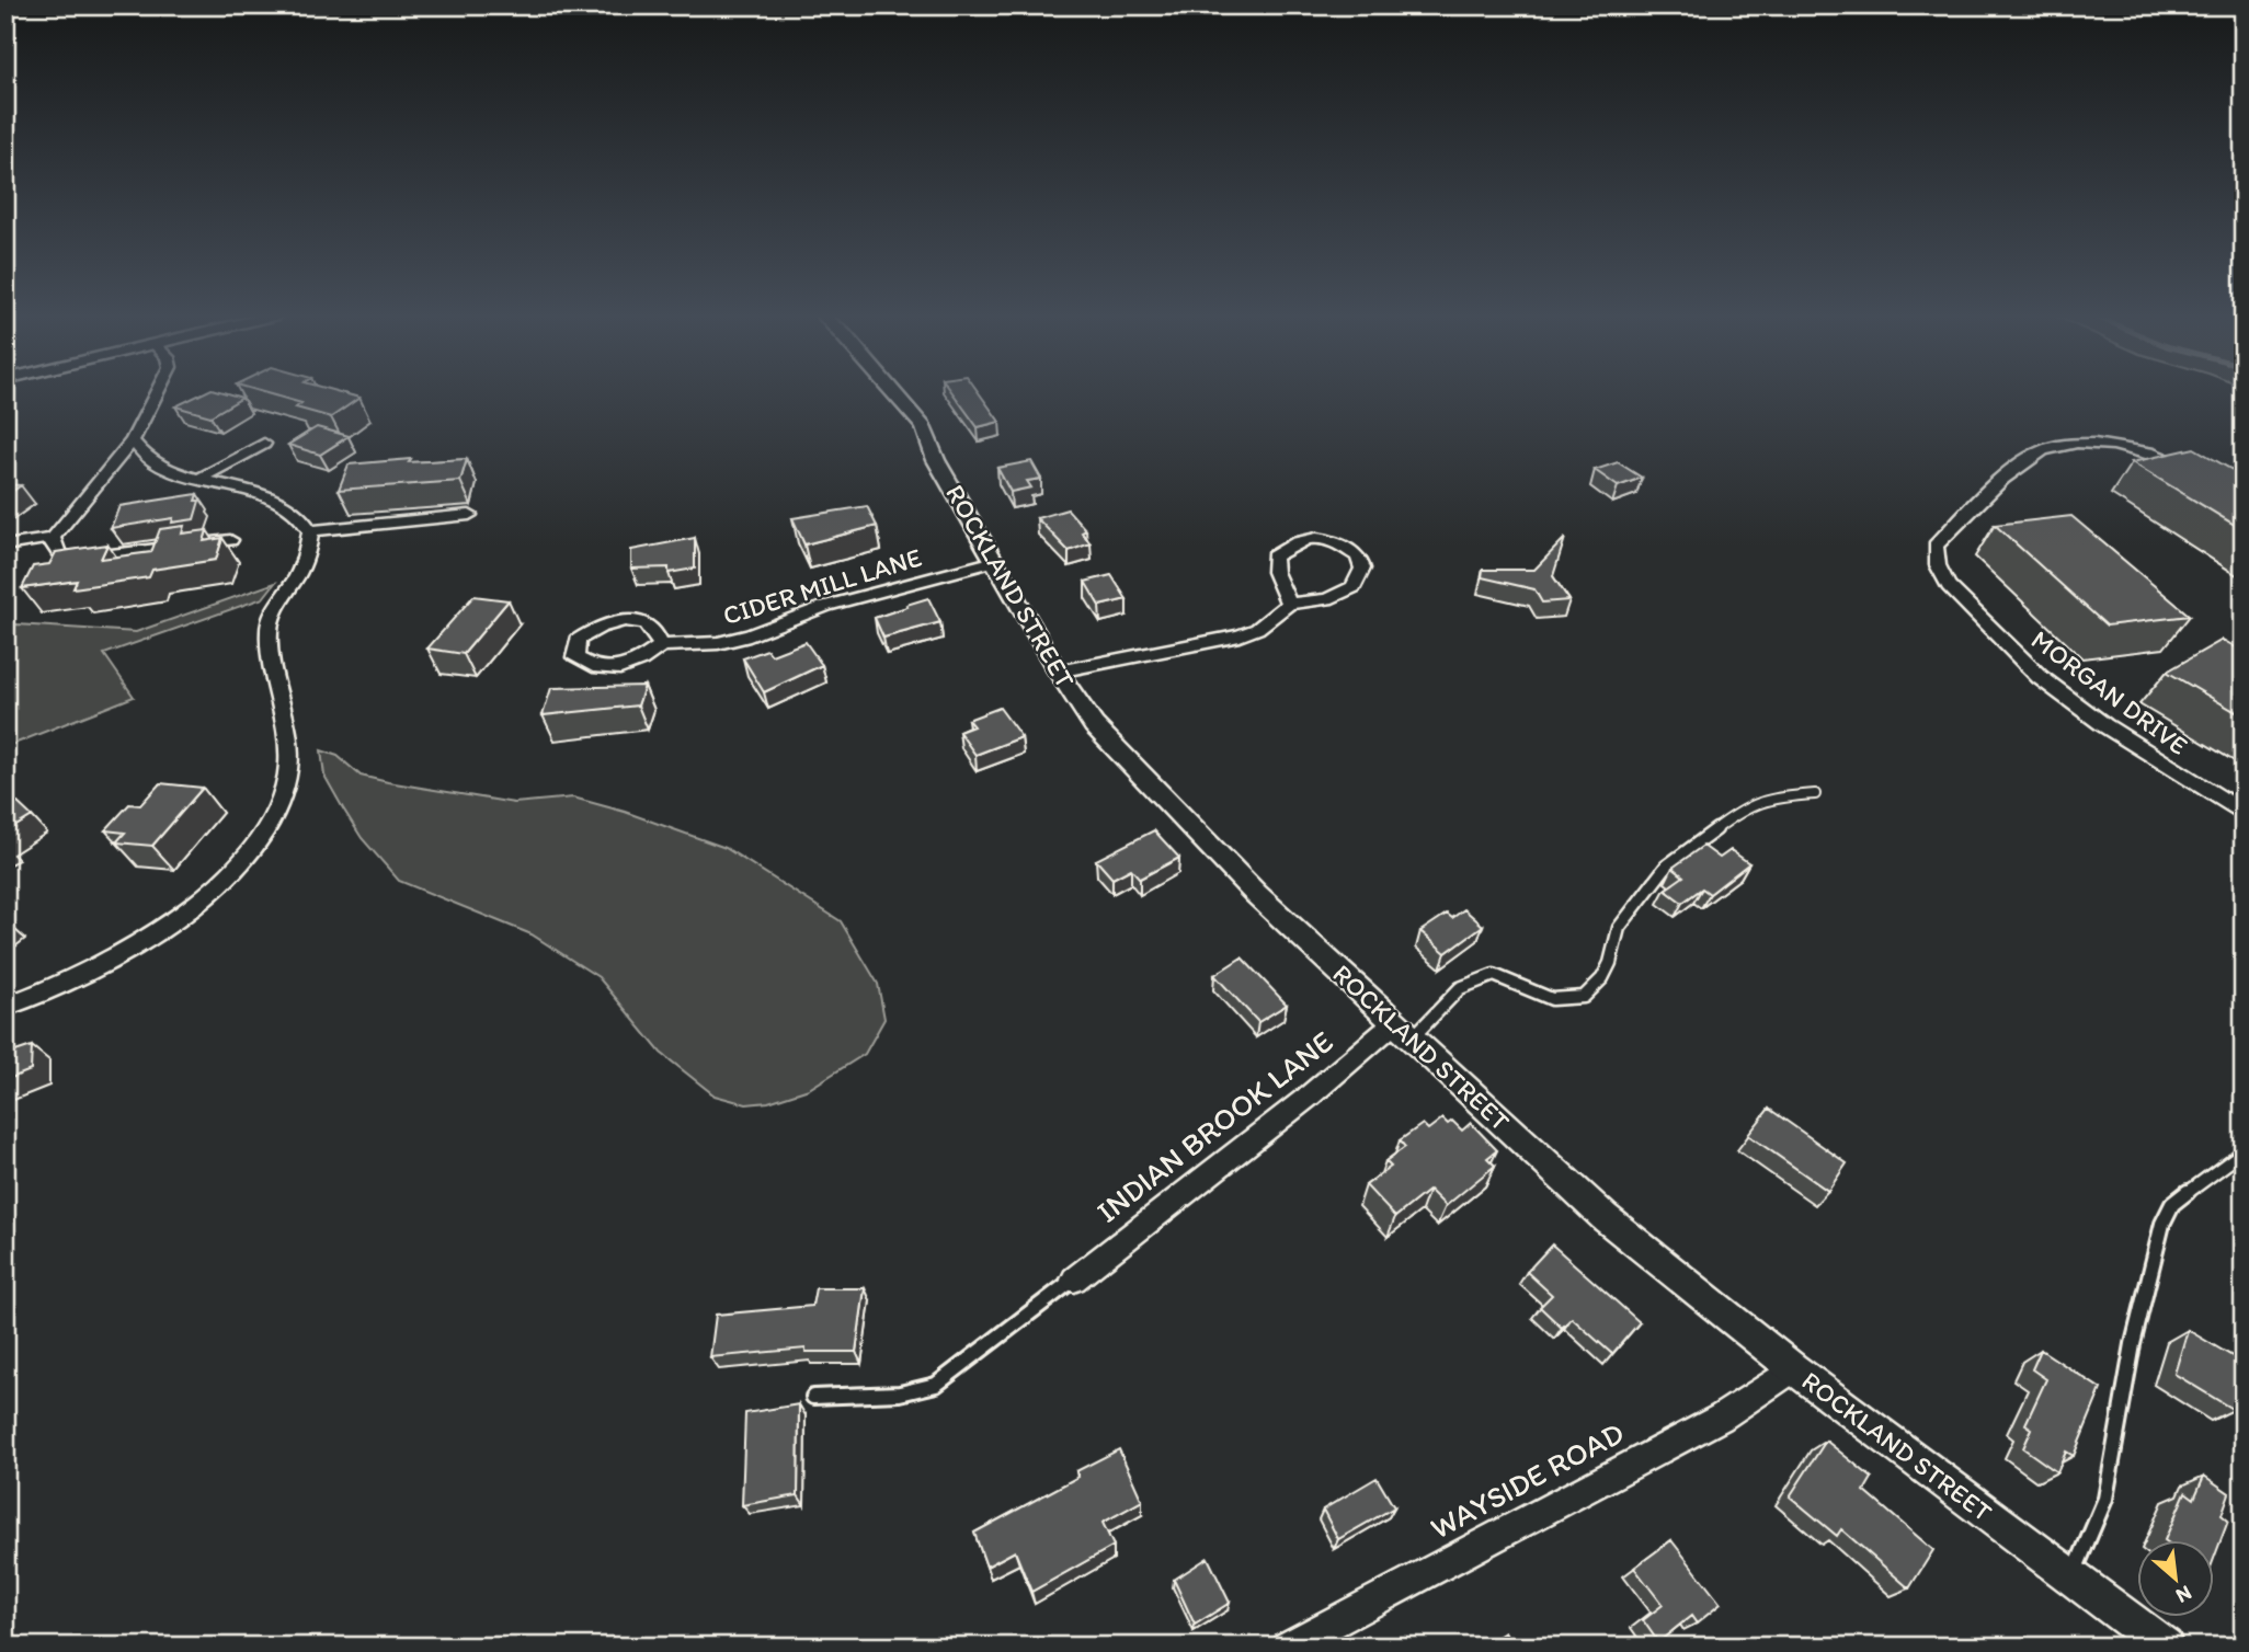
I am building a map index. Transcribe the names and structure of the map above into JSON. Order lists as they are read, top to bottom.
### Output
{
  "streets": {
    "street": [
      "CIDER MILL LANE",
      "ROCKLAND STREET",
      "MORGAN DRIVE",
      "INDIAN BROOK LANE",
      "WAYSIDE ROAD"
    ]
  },
  "crossings": [
    ["CIDER MILL LANE", "ROCKLAND STREET"],
    ["ROCKLAND STREET", "INDIAN BROOK LANE"],
    ["ROCKLAND STREET", "WAYSIDE ROAD"]
  ],
  "north": "bottom right"
}
